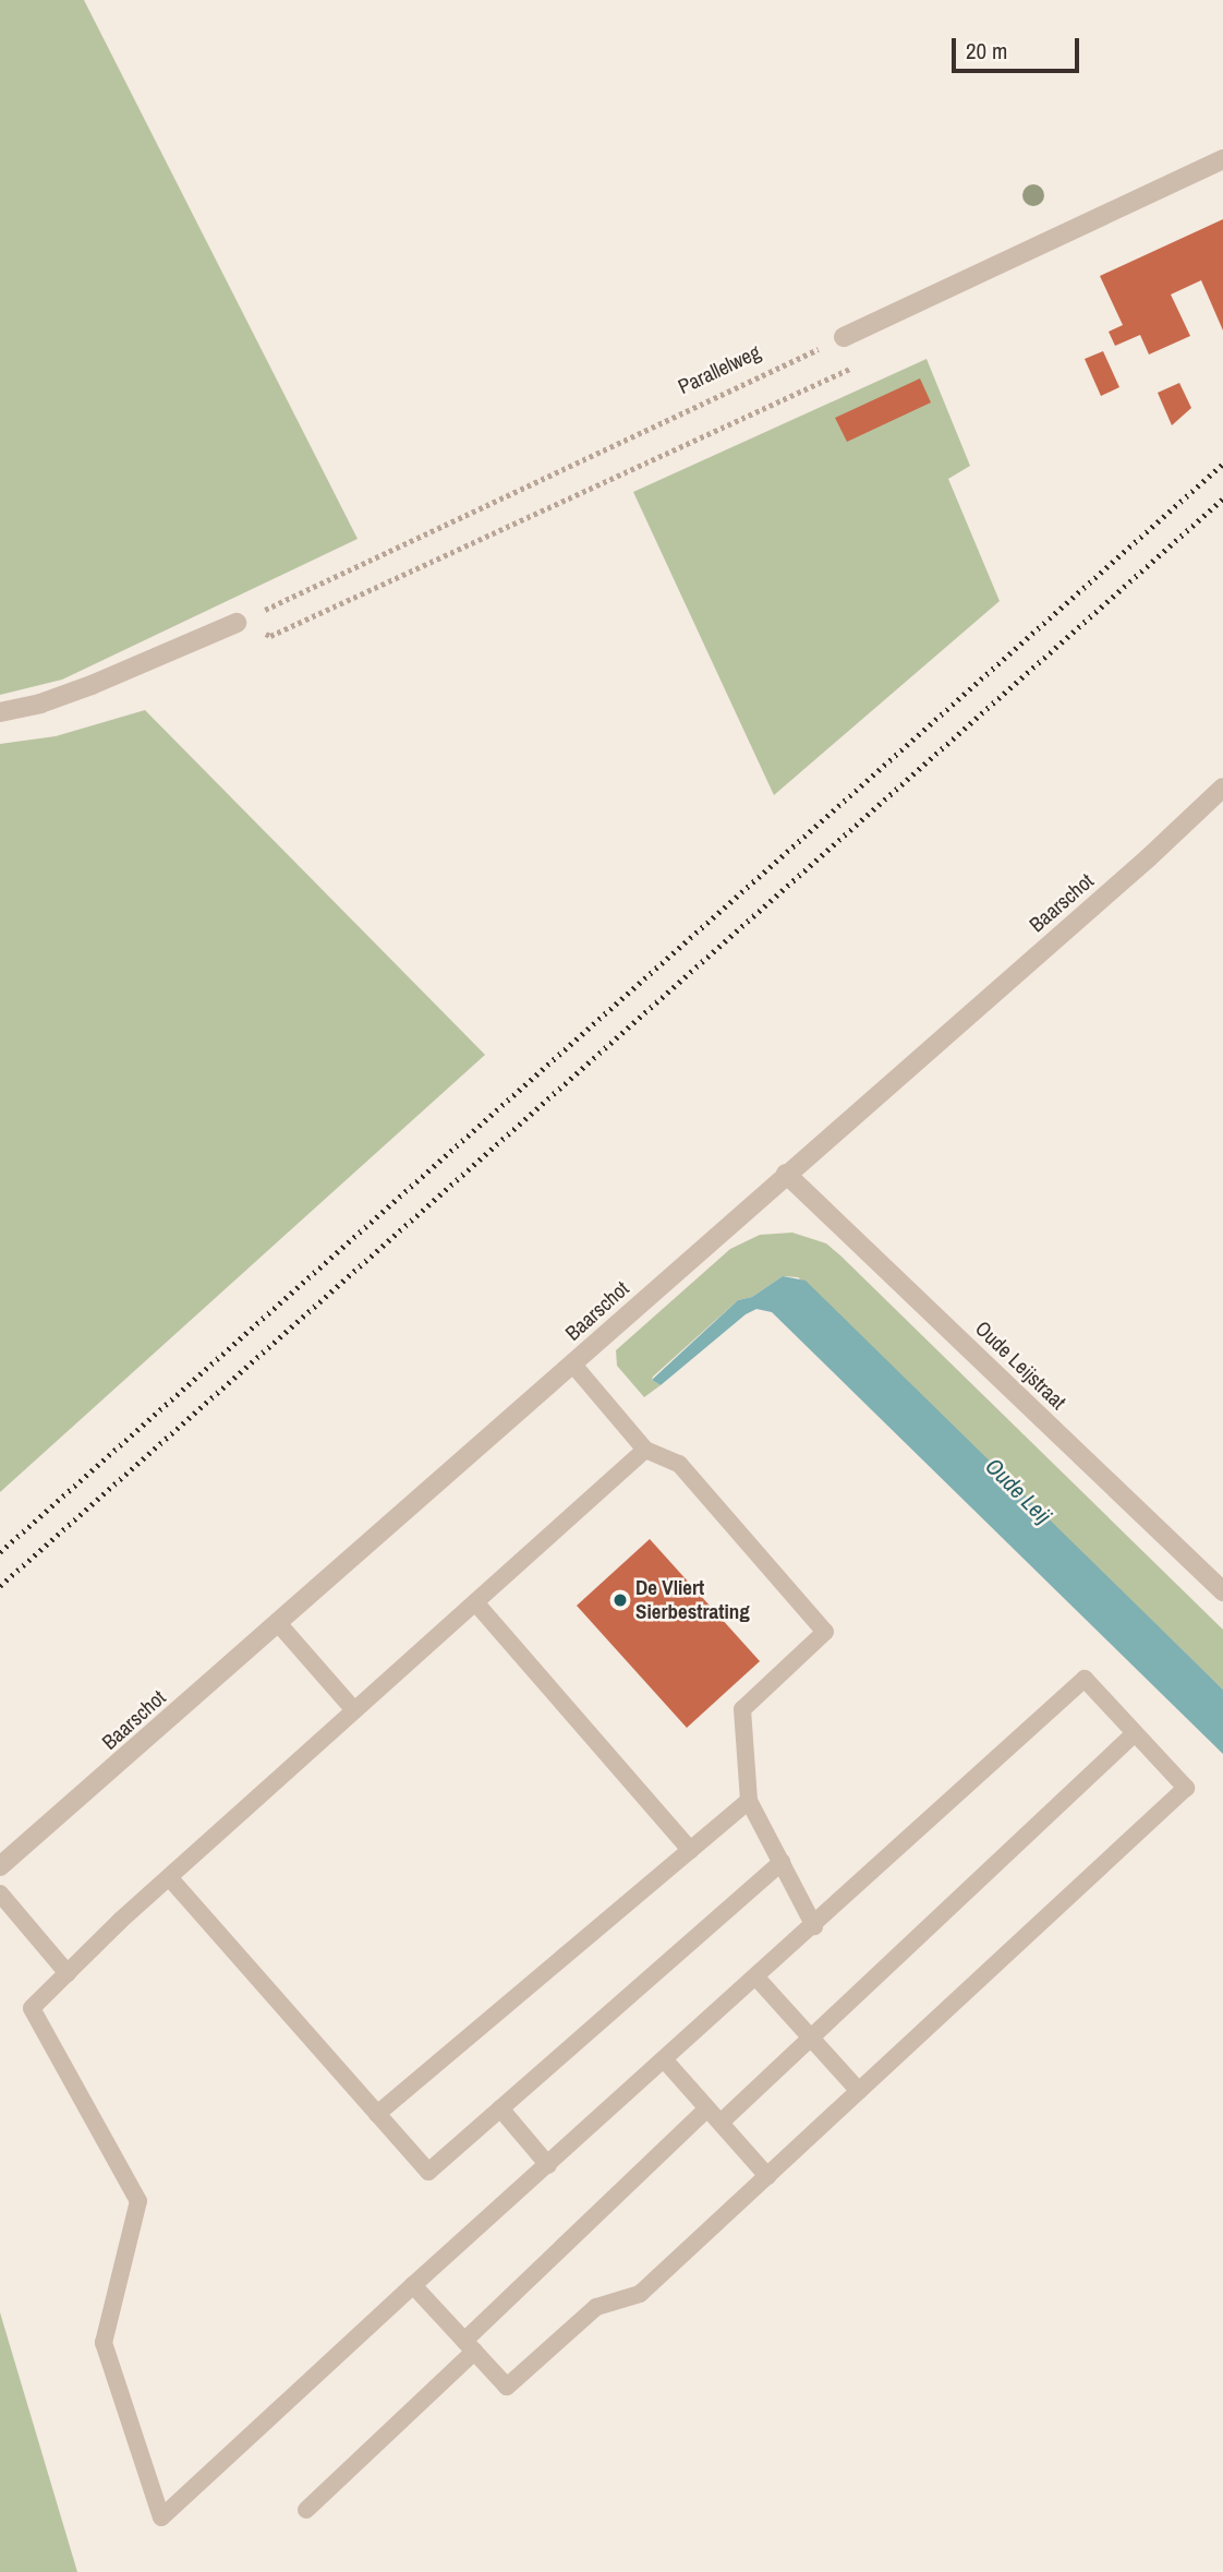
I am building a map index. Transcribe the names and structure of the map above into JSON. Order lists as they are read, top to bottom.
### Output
{
  "streets": {
    "street": ["Baarschot", "Oude Leijstraat"],
    "path": ["Parallelweg"]
  },
  "crossings": [
    ["Baarschot", "Oude Leijstraat"]
  ],
  "water": ["Oude Leij"],
  "places": ["De Vliert Sierbestrating"],
  "scale_bar": "20 m"
}
